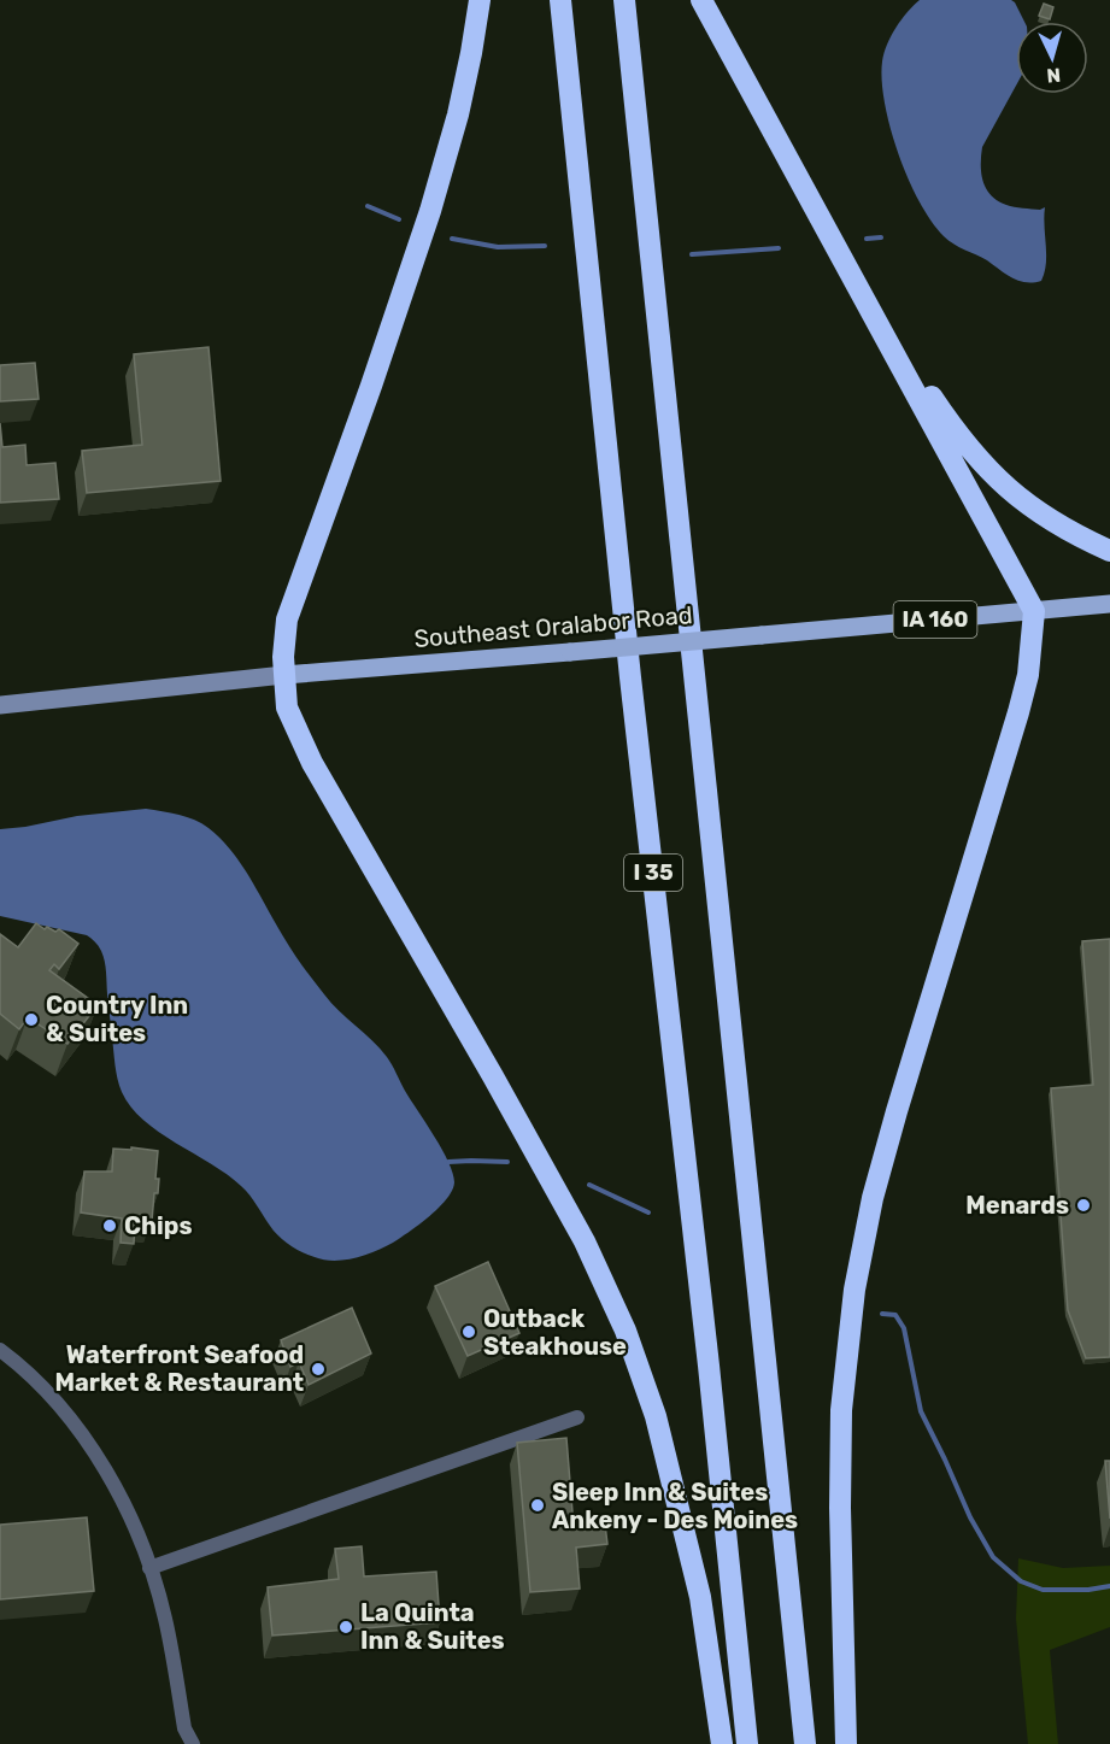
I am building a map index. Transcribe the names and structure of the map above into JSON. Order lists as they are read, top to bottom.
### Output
{
  "streets": {
    "highway": ["I 35"],
    "main road": ["IA 160", "Southeast Oralabor Road"]
  },
  "places": [
    "Country Inn & Suites",
    "Menards",
    "Chips",
    "Outback Steakhouse",
    "Waterfront Seafood Market & Restaurant",
    "Sleep Inn & Suites Ankeny - Des Moines",
    "La Quinta Inn & Suites"
  ],
  "north": "bottom"
}
